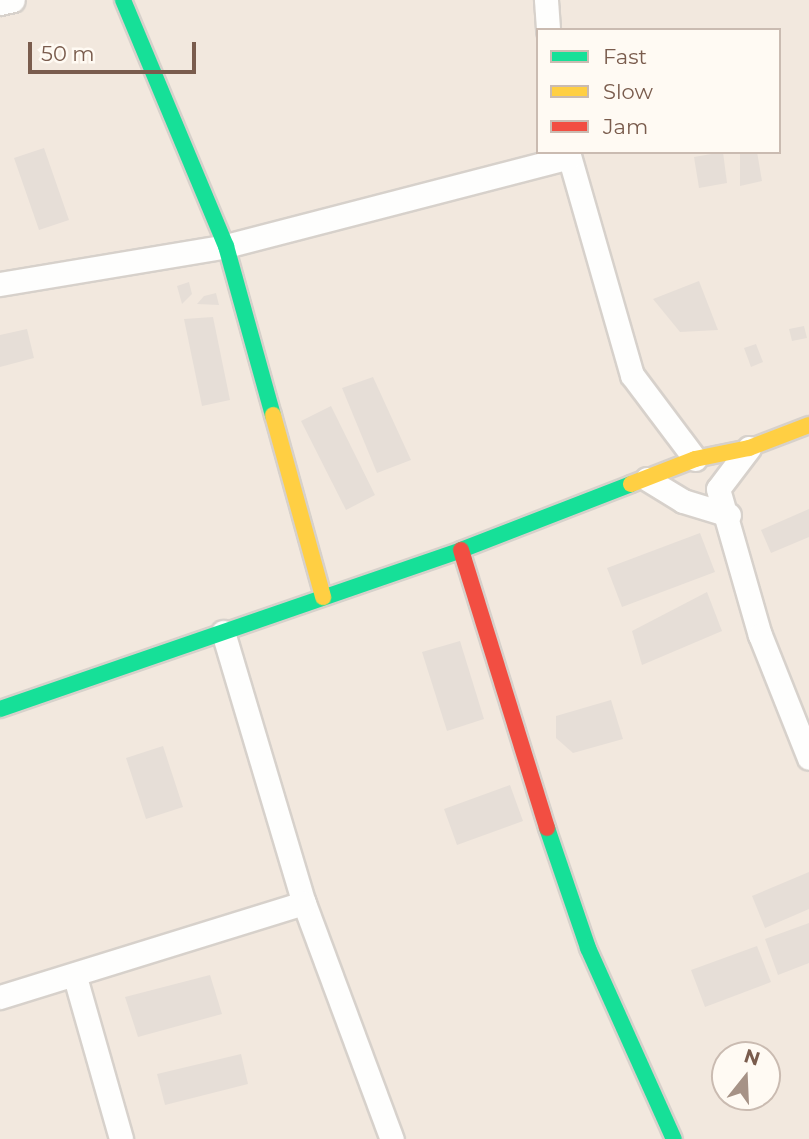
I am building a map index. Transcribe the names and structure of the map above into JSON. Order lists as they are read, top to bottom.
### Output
{
  "legend": ["Fast", "Slow", "Jam"],
  "scale_bar": "50 m",
  "north": "top"
}
